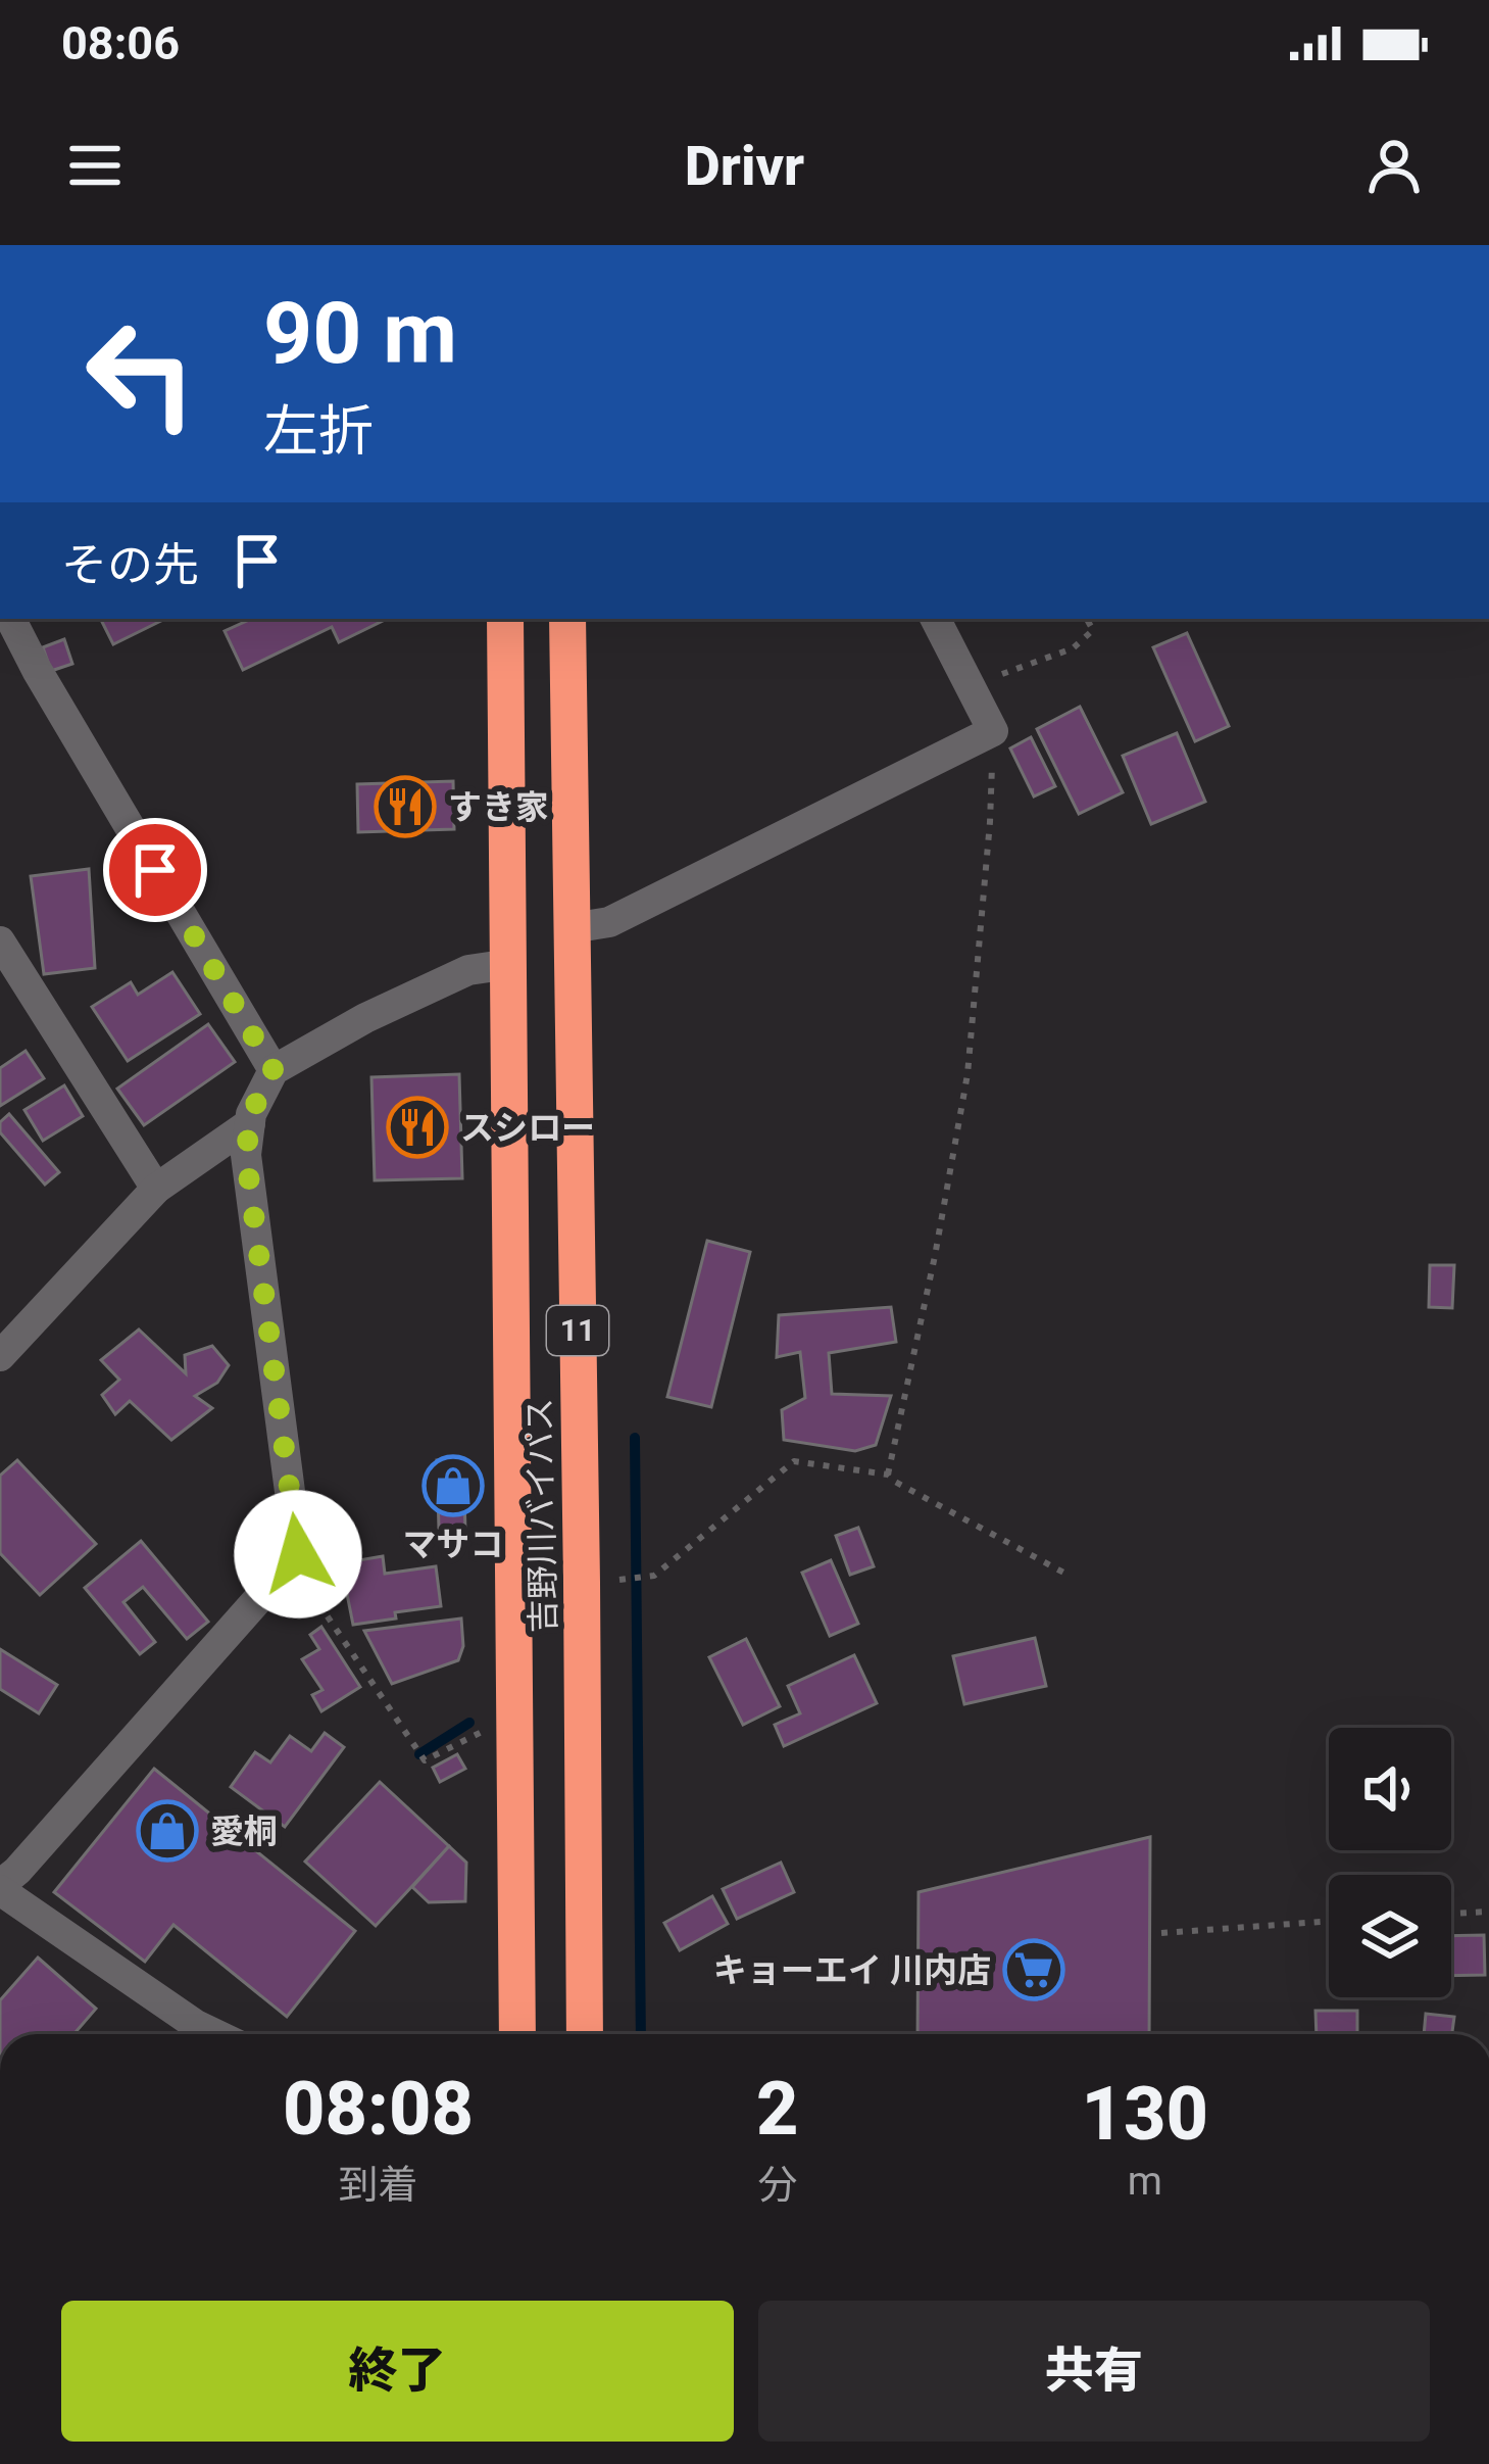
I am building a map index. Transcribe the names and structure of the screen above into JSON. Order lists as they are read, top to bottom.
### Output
{
  "streets": {
    "highway": ["11", "吉野川バイパス"]
  },
  "places": {
    "restaurant": ["すき家", "スシロー"],
    "shop": ["マサコ", "愛桐"],
    "supermarket": ["キョーエイ 川内店"]
  },
  "page": {
    "status": "08:06",
    "header": "Drivr",
    "turn": ["90 m", "左折"],
    "then": "その先",
    "eta": [
      "08:08",
      "到着",
      "2",
      "分",
      "130",
      "m"
    ],
    "buttons": ["終了", "共有"]
  }
}
